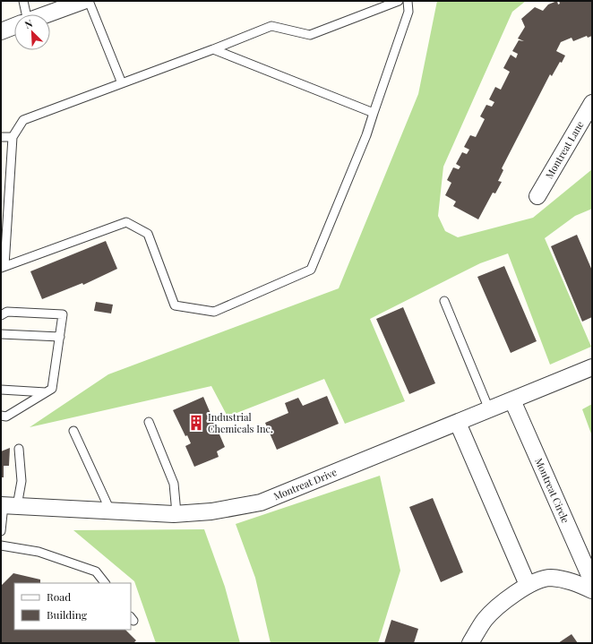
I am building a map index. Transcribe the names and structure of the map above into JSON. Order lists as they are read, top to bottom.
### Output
{
  "streets": {
    "street": ["Montreat Lane", "Montreat Drive", "Montreat Circle"]
  },
  "crossings": [
    ["Montreat Drive", "Montreat Circle"]
  ],
  "places": {
    "building": ["Industrial Chemicals Inc."]
  },
  "legend": ["Road", "Building"],
  "north": "top left"
}
